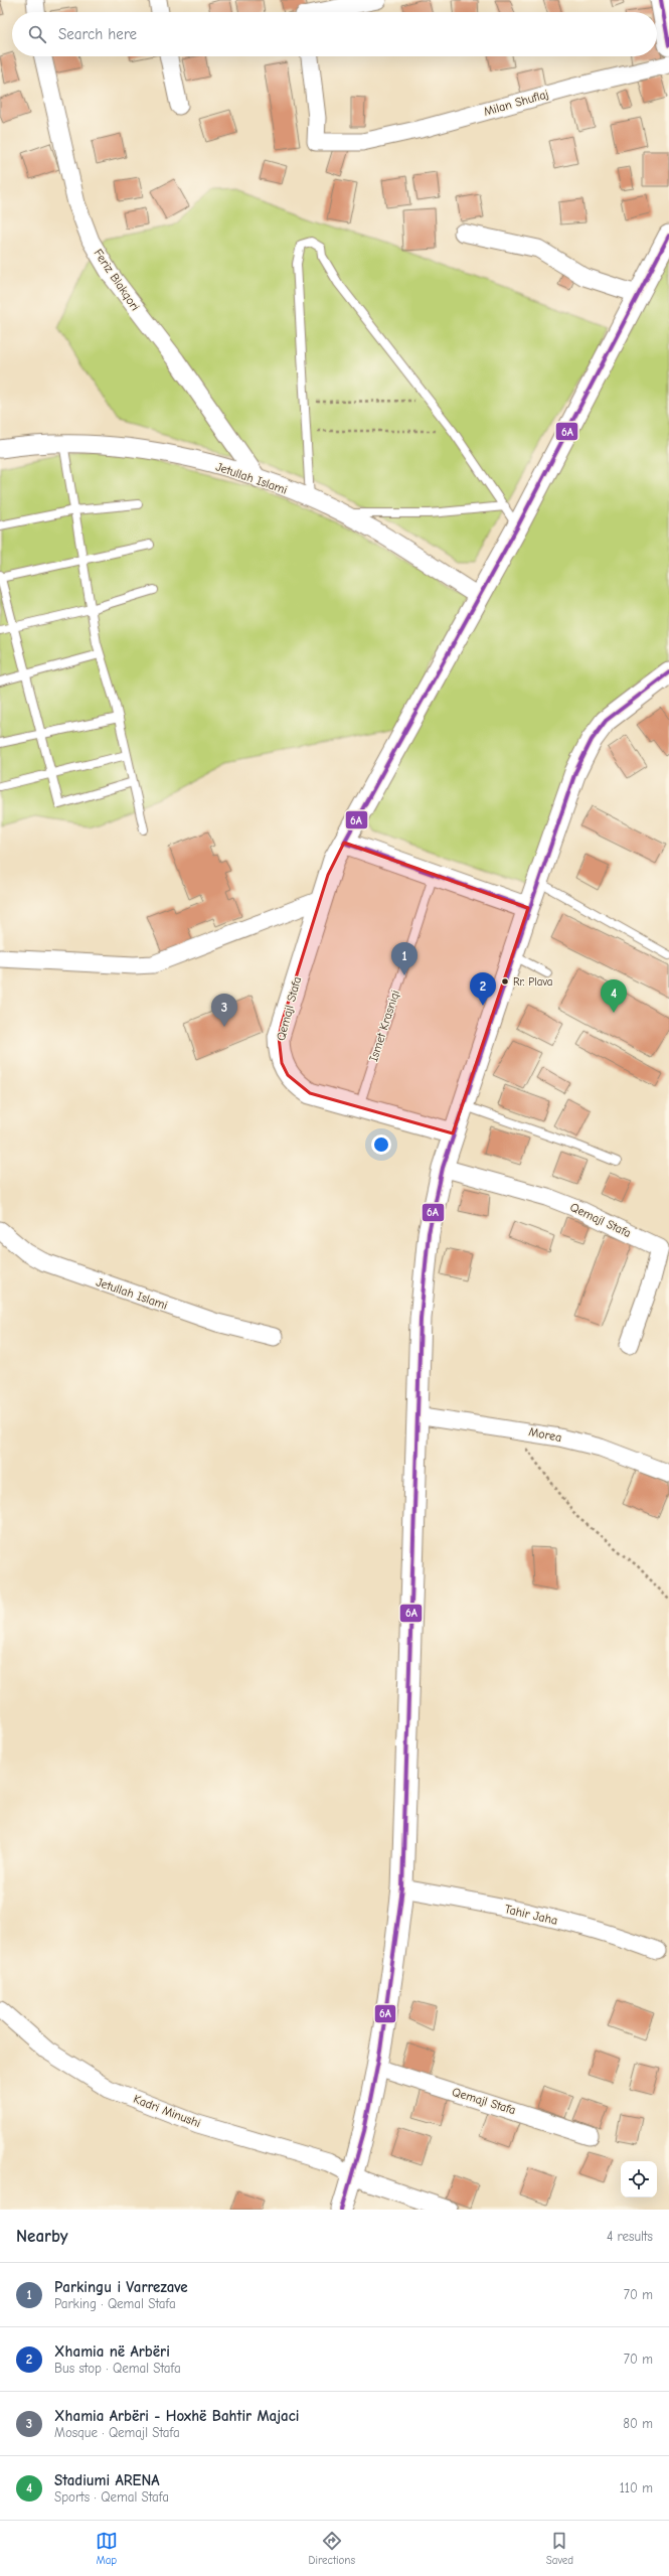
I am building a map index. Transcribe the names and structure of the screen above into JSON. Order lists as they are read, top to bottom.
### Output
{
  "streets": {
    "street": [
      "Milan Shuflaj",
      "Feriz Blakqori",
      "Jetullah Islami",
      "Qemajl Stafa",
      "Morea",
      "Tahir Jaha",
      "Kadri Minushi"
    ],
    "lane": ["Ismet Krasniqi"]
  },
  "crossings": [
    ["Feriz Blakqori", "Jetullah Islami"],
    ["Qemajl Stafa", "Ismet Krasniqi"]
  ],
  "places": ["Rr. Plava"],
  "lines": ["transit line 6A"],
  "page": {
    "search": "Search here",
    "pins": [
      "1",
      "2",
      "4",
      "3"
    ],
    "heading": ["Nearby", "4 results"],
    "list": [
      {
        "mark": "1",
        "name": "Parkingu i Varrezave",
        "note": "Parking · Qemal Stafa",
        "value": "70 m"
      },
      {
        "mark": "2",
        "name": "Xhamia në Arbëri",
        "note": "Bus stop · Qemal Stafa",
        "value": "70 m"
      },
      {
        "mark": "3",
        "name": "Xhamia Arbëri - Hoxhë Bahtir Majaci",
        "note": "Mosque · Qemajl Stafa",
        "value": "80 m"
      },
      {
        "mark": "4",
        "name": "Stadiumi ARENA",
        "note": "Sports · Qemal Stafa",
        "value": "110 m"
      }
    ],
    "nav": ["Map", "Directions", "Saved"]
  }
}
